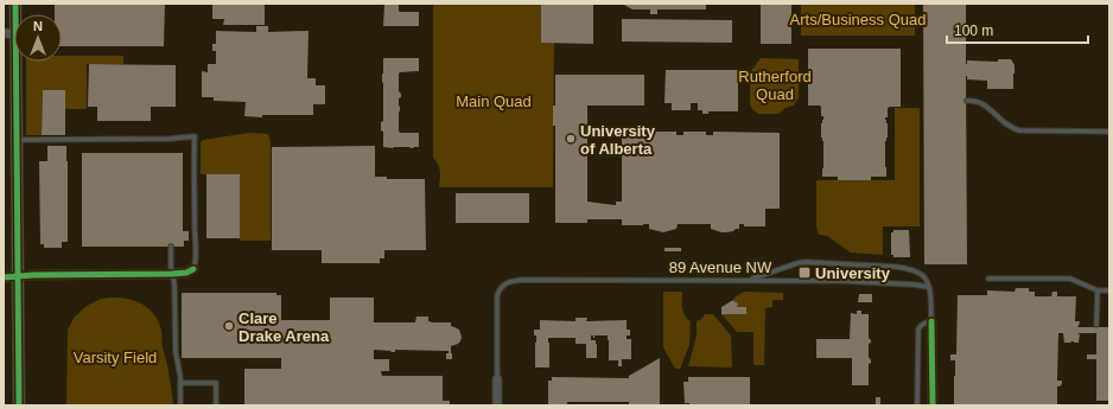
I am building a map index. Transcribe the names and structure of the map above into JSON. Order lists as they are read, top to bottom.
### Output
{
  "streets": {
    "lane": ["89 Avenue NW"]
  },
  "parks": [
    "Arts/Business Quad",
    "Rutherford Quad",
    "Main Quad",
    "Varsity Field"
  ],
  "places": {
    "other": ["University of Alberta", "Clare Drake Arena"],
    "transit": ["University"]
  },
  "scale_bar": "100 m",
  "north": "top"
}
